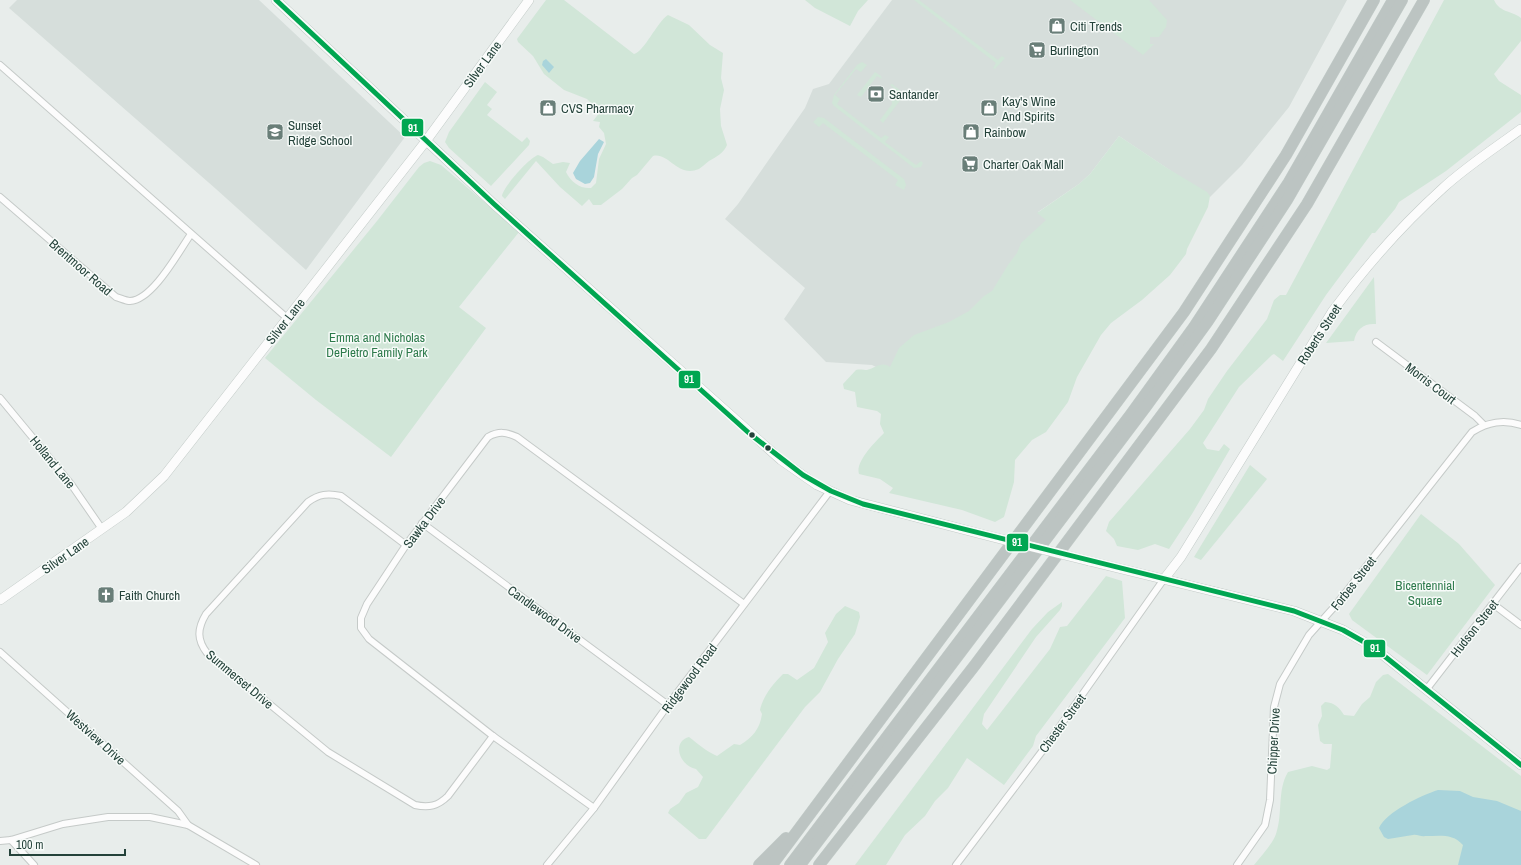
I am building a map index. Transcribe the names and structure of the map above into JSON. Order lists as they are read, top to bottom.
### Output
{
  "streets": {
    "main road": ["Silver Lane", "Roberts Street", "Forbes Street"],
    "street": [
      "Brentmoor Road",
      "Morris Court",
      "Holland Lane",
      "Sawka Drive",
      "Candlewood Drive",
      "Hudson Street",
      "Ridgewood Road",
      "Summerset Drive",
      "Chester Street",
      "Westview Drive",
      "Chipper Drive"
    ]
  },
  "crossings": [
    ["Silver Lane", "Holland Lane"],
    ["Silver Lane", "Forbes Street"],
    ["Roberts Street", "Forbes Street"],
    ["Roberts Street", "Chester Street"],
    ["Morris Court", "Forbes Street"],
    ["Sawka Drive", "Candlewood Drive"],
    ["Sawka Drive", "Ridgewood Road"],
    ["Sawka Drive", "Summerset Drive"],
    ["Forbes Street", "Ridgewood Road"],
    ["Forbes Street", "Chester Street"],
    ["Forbes Street", "Chipper Drive"],
    ["Candlewood Drive", "Ridgewood Road"]
  ],
  "parks": ["Emma and Nicholas DePietro Family Park", "Bicentennial Square"],
  "places": {
    "shop": [
      "Citi Trends",
      "CVS Pharmacy",
      "Kay's Wine And Spirits",
      "Rainbow"
    ],
    "supermarket": ["Burlington", "Charter Oak Mall"],
    "bank": ["Santander"],
    "school or university": ["Sunset Ridge School"],
    "church": ["Faith Church"]
  },
  "lines": ["transit line 91"],
  "scale_bar": "100 m"
}
